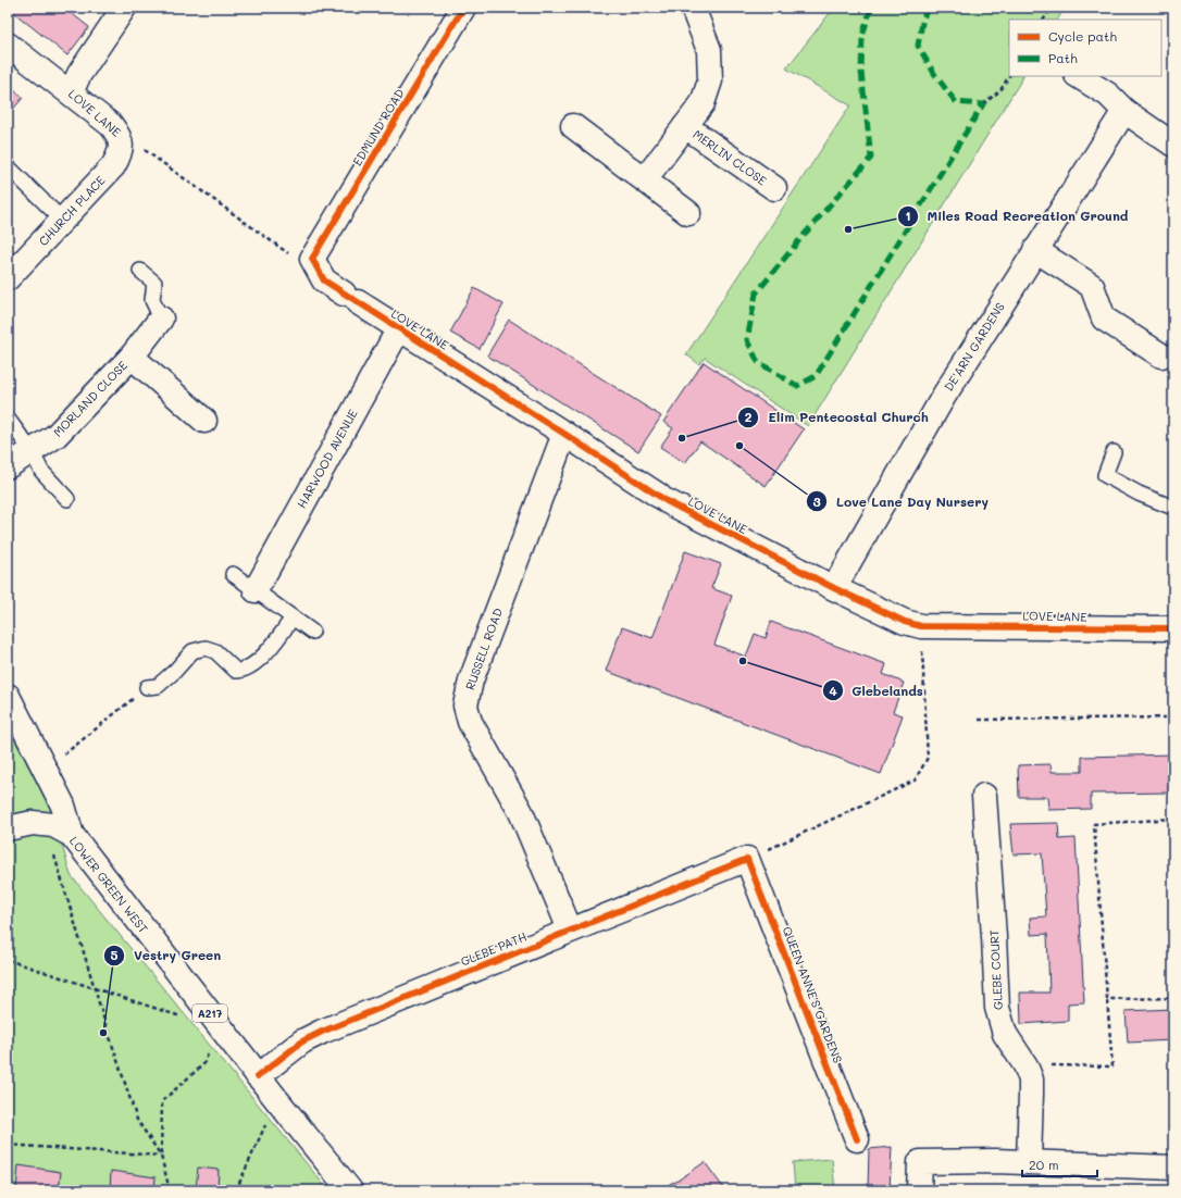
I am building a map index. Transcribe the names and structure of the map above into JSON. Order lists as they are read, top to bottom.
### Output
{
  "streets": {
    "street": [
      "LOVE LANE",
      "EDMUND ROAD",
      "MERLIN CLOSE",
      "CHURCH PLACE",
      "DE'ARN GARDENS",
      "MORLAND CLOSE",
      "HARWOOD AVENUE",
      "RUSSELL ROAD",
      "LOWER GREEN WEST",
      "GLEBE PATH",
      "GLEBE COURT",
      "QUEEN ANNE'S GARDENS",
      "A217"
    ]
  },
  "crossings": [
    ["LOVE LANE", "EDMUND ROAD"],
    ["LOVE LANE", "CHURCH PLACE"],
    ["LOVE LANE", "DE'ARN GARDENS"],
    ["LOVE LANE", "HARWOOD AVENUE"],
    ["LOVE LANE", "RUSSELL ROAD"],
    ["RUSSELL ROAD", "GLEBE PATH"],
    ["LOWER GREEN WEST", "GLEBE PATH"],
    ["GLEBE PATH", "QUEEN ANNE'S GARDENS"]
  ],
  "places": [
    "Miles Road Recreation Ground",
    "Elim Pentecostal Church",
    "Love Lane Day Nursery",
    "Glebelands",
    "Vestry Green"
  ],
  "legend": ["Cycle path", "Path"],
  "scale_bar": "20 m"
}
